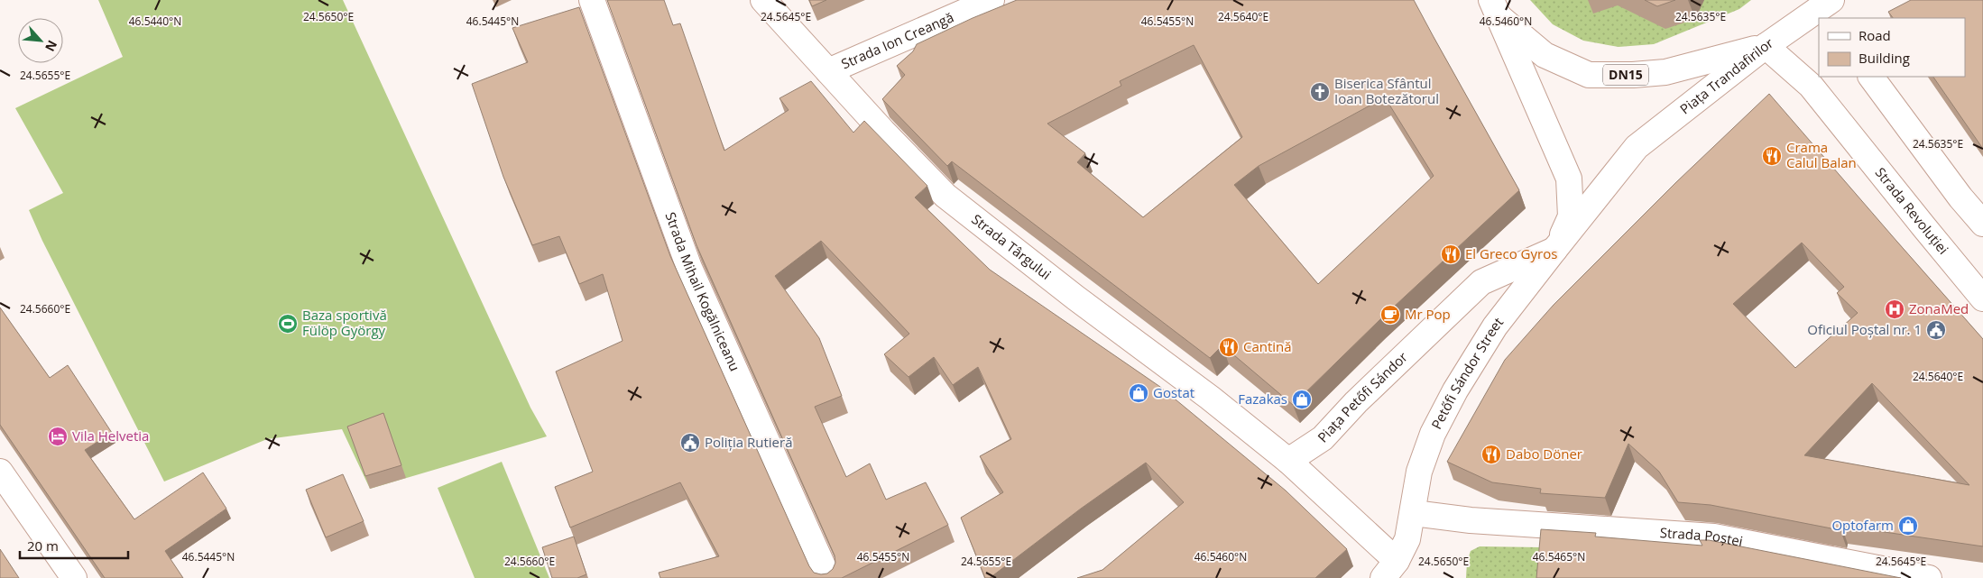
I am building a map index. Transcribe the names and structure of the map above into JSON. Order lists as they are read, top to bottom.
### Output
{
  "streets": {
    "street": [
      "Strada Ion Creangă",
      "DN15",
      "Piața Trandafirilor",
      "Strada Revoluției",
      "Strada Târgului",
      "Strada Mihail Kogălniceanu",
      "Petőfi Sándor Street",
      "Piața Petőfi Sándor"
    ]
  },
  "crossings": [
    ["Strada Ion Creangă", "Strada Târgului"],
    ["Piața Trandafirilor", "Strada Revoluției"],
    ["Piața Trandafirilor", "Petőfi Sándor Street"],
    ["Piața Trandafirilor", "Piața Petőfi Sándor"],
    ["Strada Târgului", "Piața Petőfi Sándor"],
    ["Petőfi Sándor Street", "Piața Petőfi Sándor"]
  ],
  "places": {
    "church": ["Biserica Sfântul Ioan Botezătorul"],
    "restaurant": [
      "Crama Calul Balan",
      "El Greco Gyros",
      "Cantină",
      "Dabo Döner"
    ],
    "hospital": ["ZonaMed"],
    "cafe": ["Mr Pop"],
    "sports": ["Baza sportivă Fülöp György"],
    "public building": ["Oficiul Poștal nr. 1", "Poliția Rutieră"],
    "shop": ["Gostat", "Fazakas", "Optofarm"],
    "hotel": ["Vila Helvetia"]
  },
  "legend": ["Road", "Building"],
  "scale_bar": "20 m",
  "north": "bottom right",
  "coordinates": [
    "24.5650°E",
    "24.5645°E",
    "24.5640°E",
    "24.5635°E",
    "46.5440°N",
    "46.5445°N",
    "46.5455°N",
    "46.5460°N",
    "24.5655°E",
    "24.5660°E",
    "46.5465°N"
  ]
}
